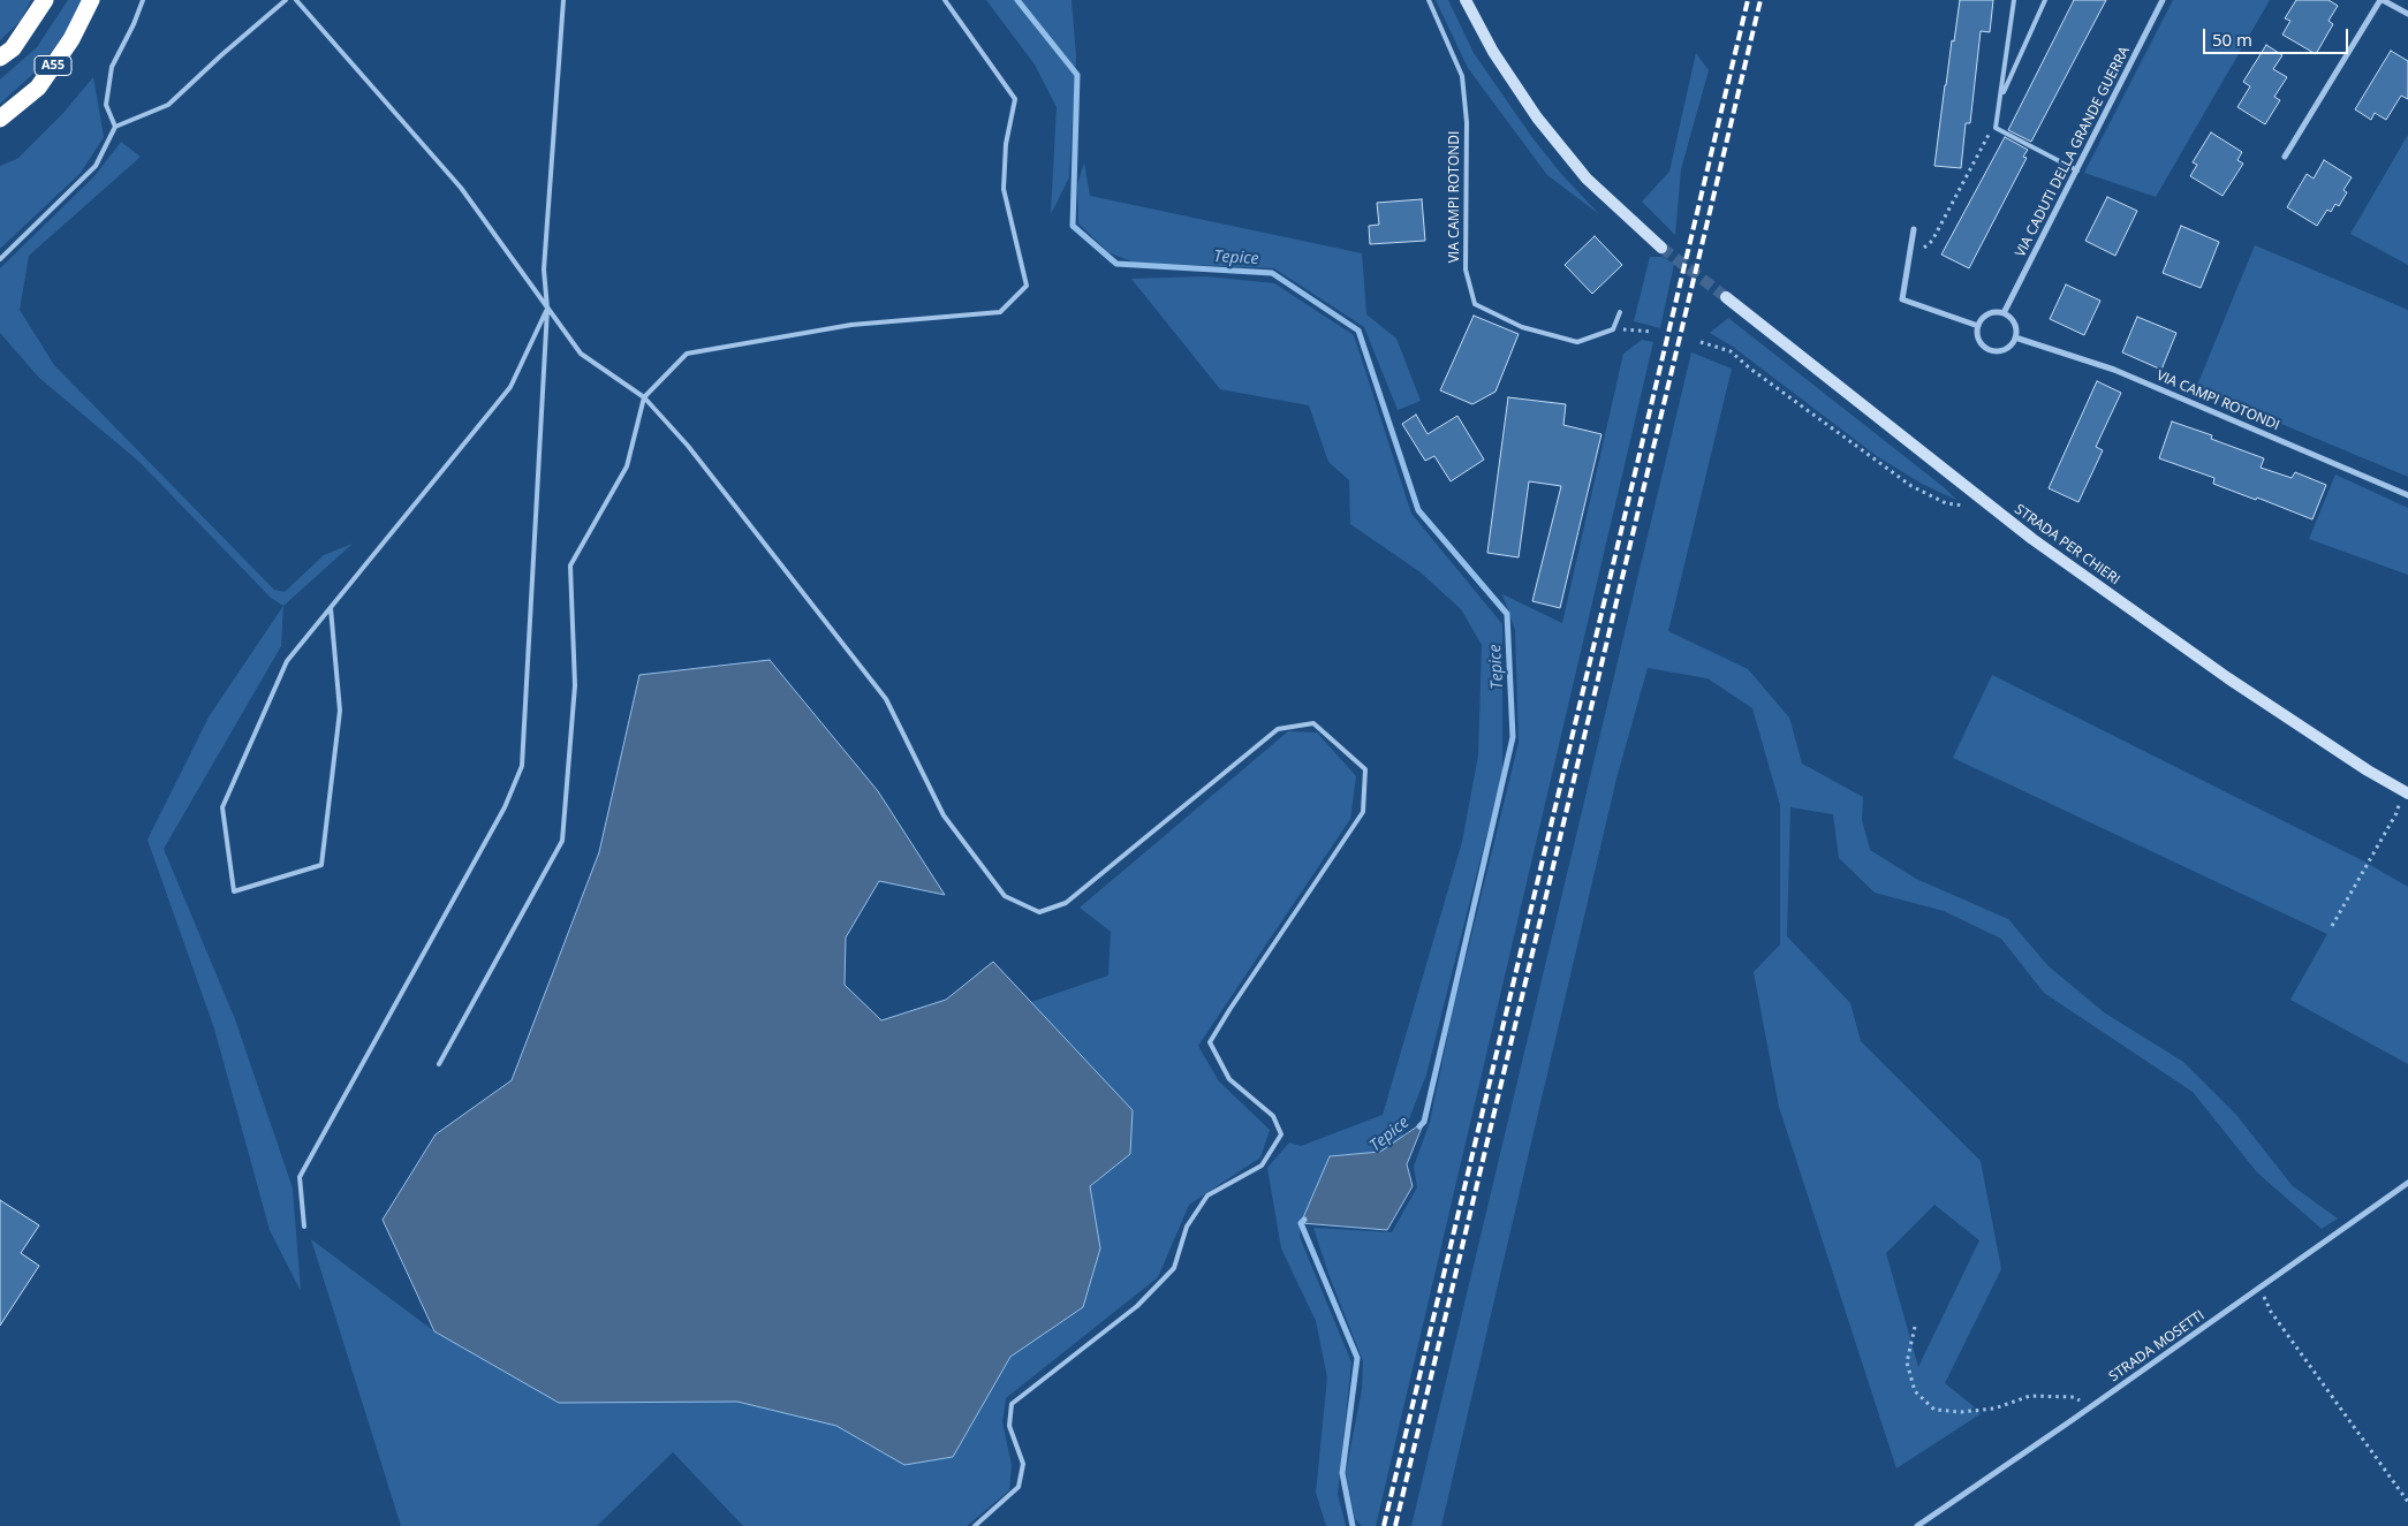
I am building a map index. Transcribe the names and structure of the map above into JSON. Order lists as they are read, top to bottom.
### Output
{
  "streets": {
    "highway": ["A55"],
    "main road": ["STRADA PER CHIERI"],
    "street": ["VIA CADUTI DELLA GRANDE GUERRA", "VIA CAMPI ROTONDI", "STRADA MOSETTI"]
  },
  "crossings": [
    ["VIA CADUTI DELLA GRANDE GUERRA", "VIA CAMPI ROTONDI"]
  ],
  "water": ["Tepice"],
  "scale_bar": "50 m"
}
